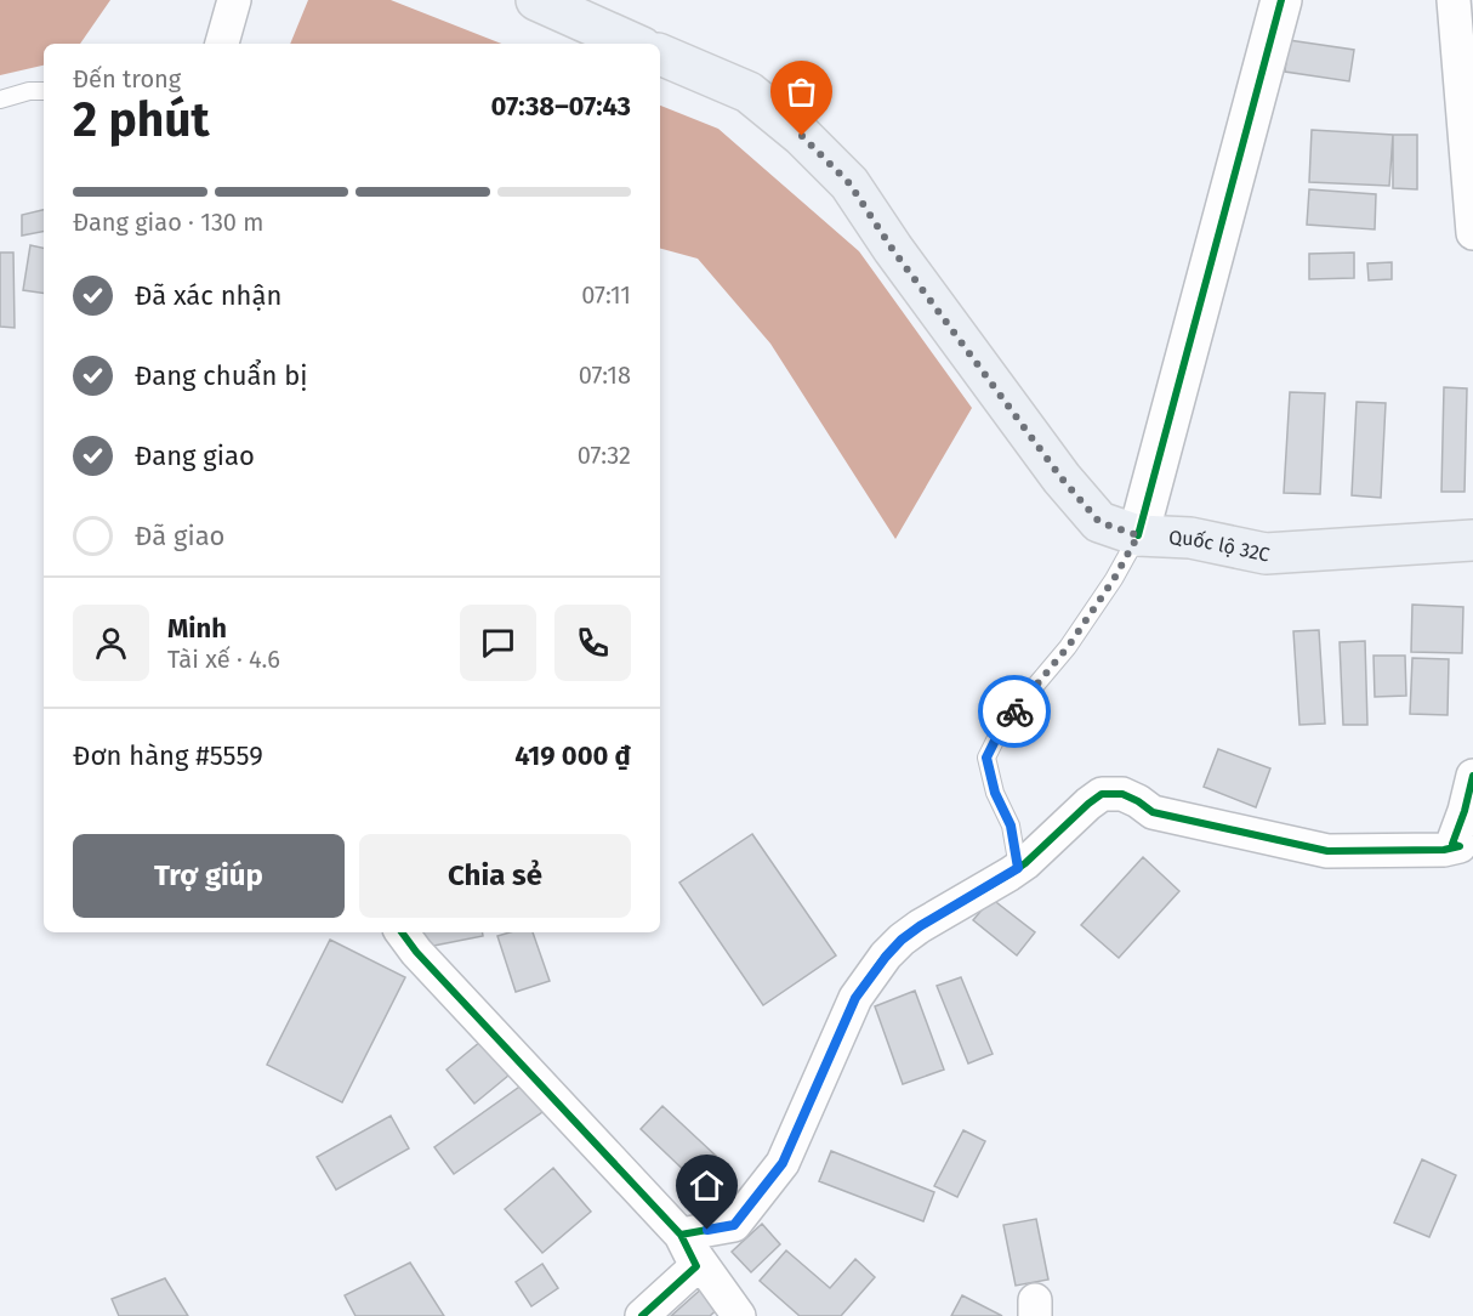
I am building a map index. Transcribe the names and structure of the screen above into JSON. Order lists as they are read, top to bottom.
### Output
{
  "streets": {
    "main road": ["Quốc lộ 32C"]
  },
  "page": {
    "heading": ["2 phút", "Đến trong", "07:38–07:43"],
    "panel": [
      "Minh",
      "Tài xế · 4.6",
      "Đơn hàng #5559",
      "419 000 ₫"
    ],
    "bar": "Đang giao · 130 m",
    "list": [
      ["Đã xác nhận", "07:11"],
      ["Đang chuẩn bị", "07:18"],
      ["Đang giao", "07:32"],
      "Đã giao"
    ],
    "buttons": ["Trợ giúp", "Chia sẻ"]
  }
}
